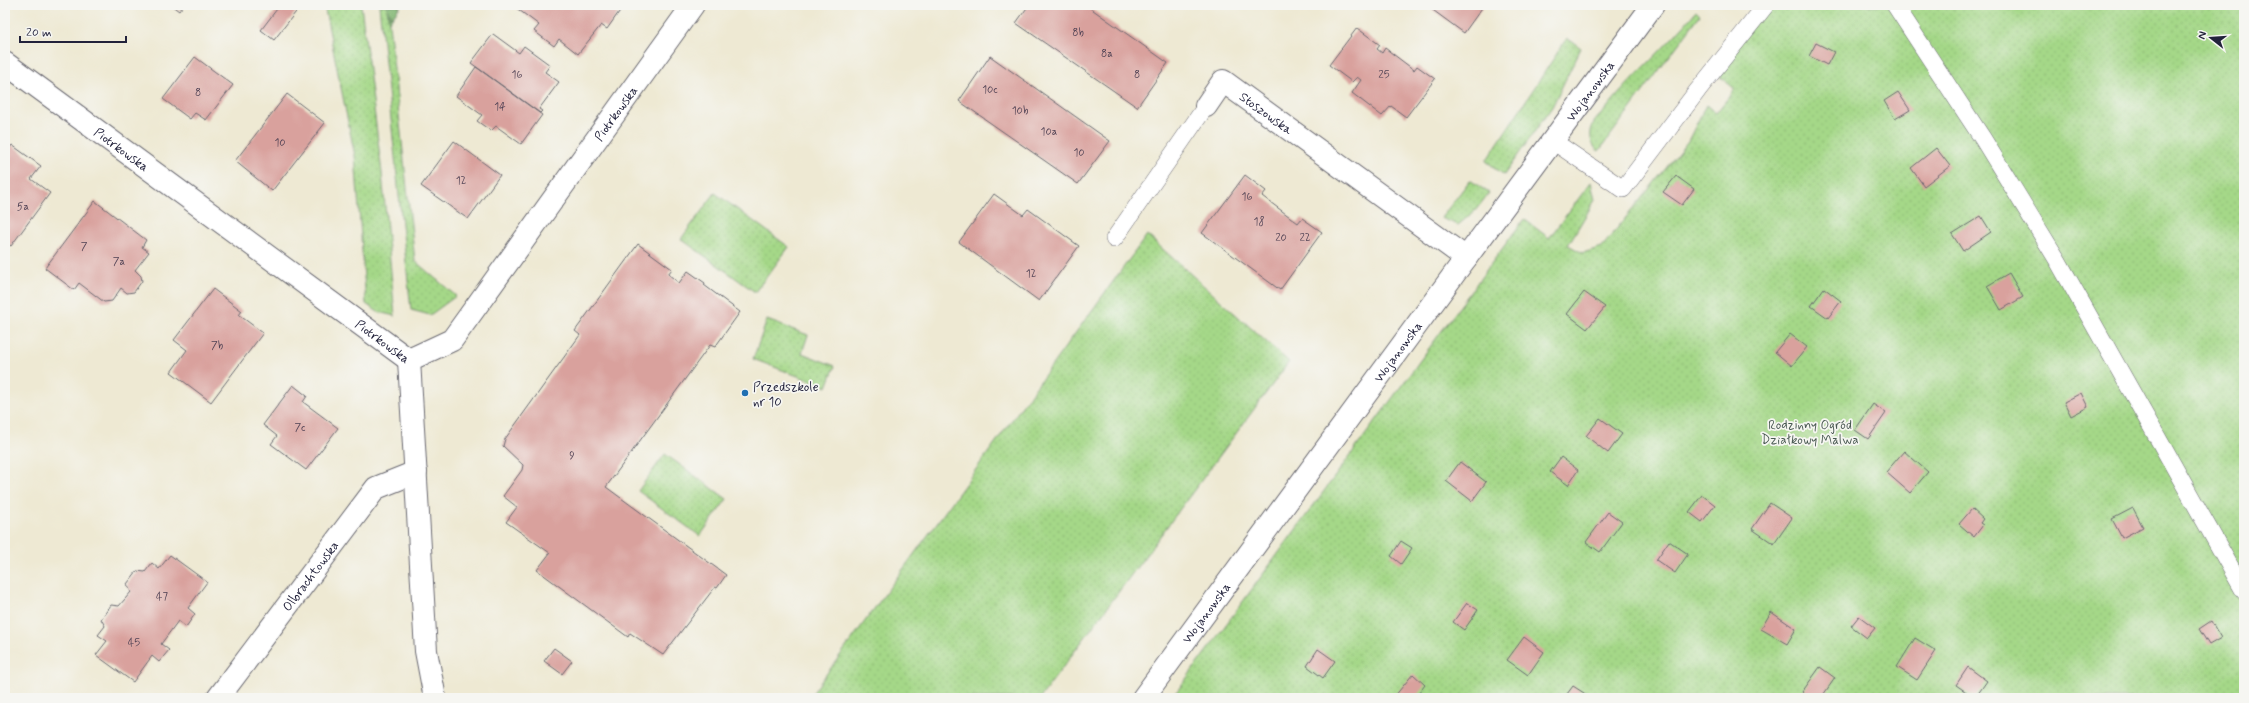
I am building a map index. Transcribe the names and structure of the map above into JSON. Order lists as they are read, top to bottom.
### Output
{
  "streets": {
    "street": [
      "Wojanowska",
      "Piotrkowska",
      "Stoszowska",
      "Olbrachtowska"
    ]
  },
  "crossings": [
    ["Wojanowska", "Stoszowska"]
  ],
  "parks": ["Rodzinny Ogród Działkowy Malwa"],
  "places": ["Przedszkole nr 10"],
  "house_numbers": [
    "8b",
    "8a",
    "16",
    "8",
    "25",
    "10c",
    "8",
    "14",
    "10b",
    "10a",
    "10",
    "10",
    "12",
    "16",
    "5a",
    "18",
    "20",
    "22",
    "7",
    "7a",
    "12",
    "7b",
    "7c",
    "9",
    "47",
    "45"
  ],
  "scale_bar": "20 m",
  "north": "left"
}
